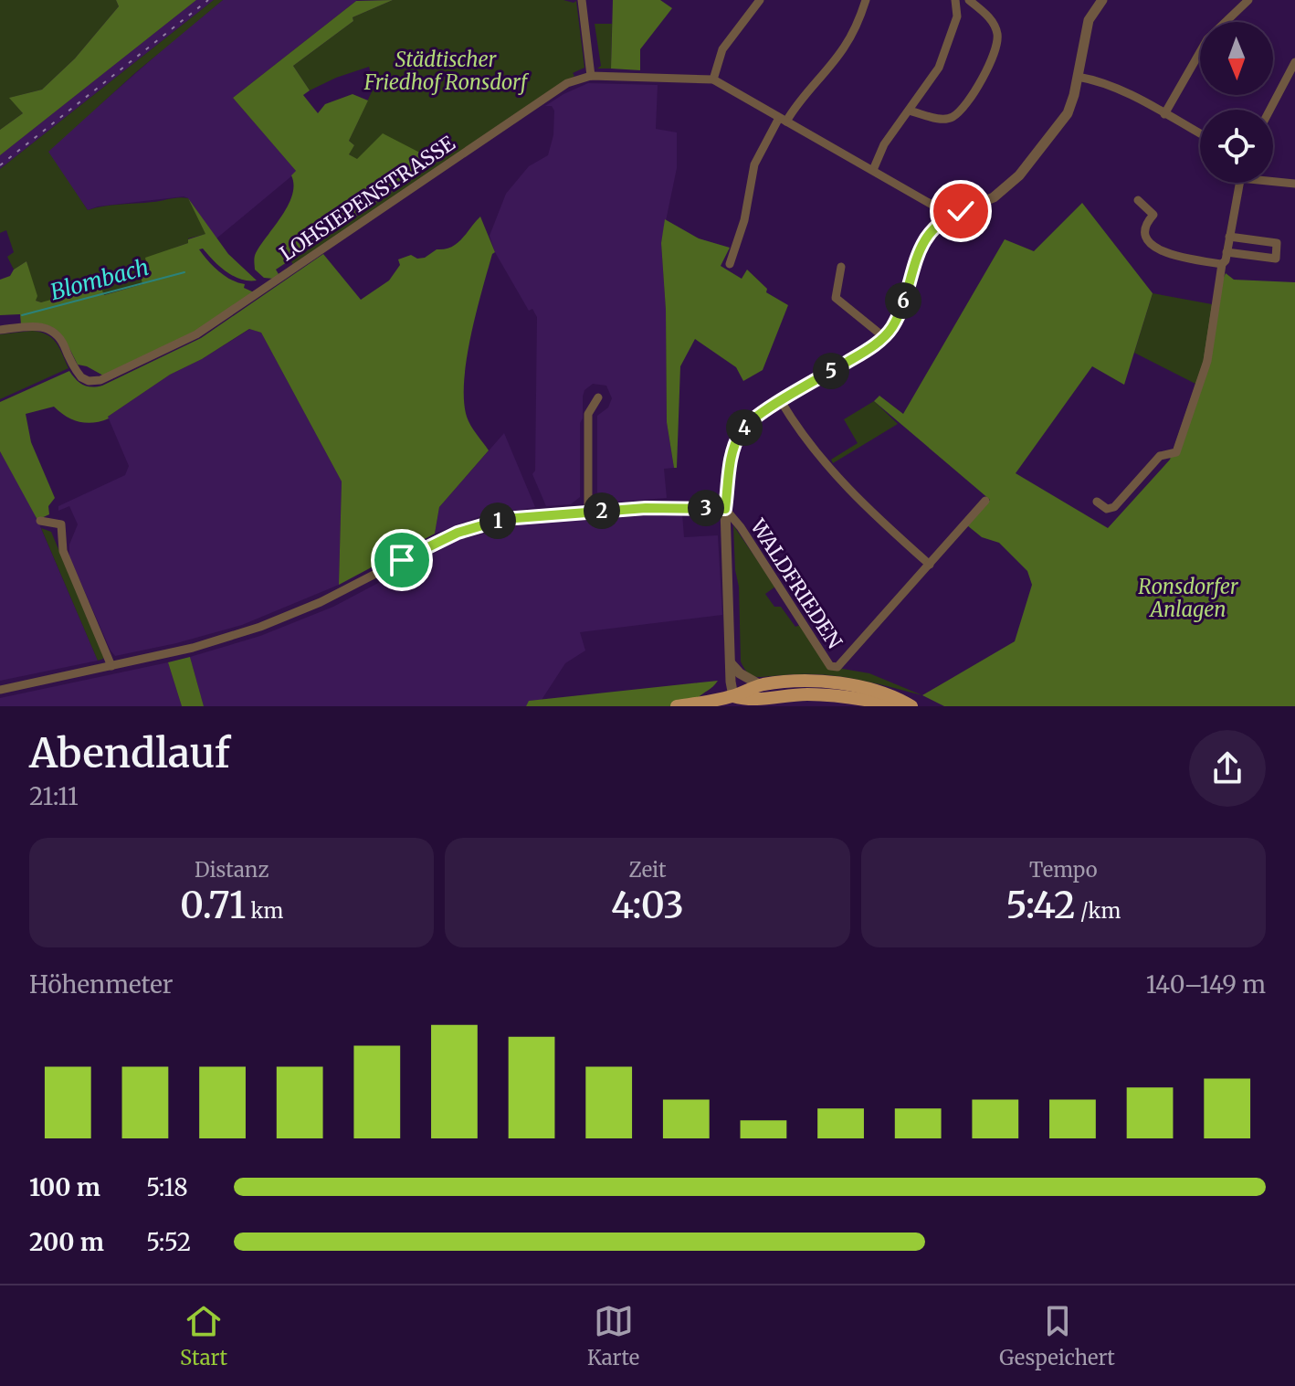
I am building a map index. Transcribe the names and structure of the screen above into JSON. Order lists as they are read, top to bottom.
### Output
{
  "streets": {
    "street": ["LOHSIEPENSTRASSE", "WALDFRIEDEN"]
  },
  "water": ["Blombach"],
  "parks": ["Städtischer Friedhof Ronsdorf", "Ronsdorfer Anlagen"],
  "north": "bottom",
  "page": {
    "pins": [
      "6",
      "5",
      "4",
      "3",
      "2",
      "1"
    ],
    "heading": ["Abendlauf", "21:11"],
    "stats": [
      ["Distanz", "0.71 km"],
      ["Zeit", "4:03"],
      ["Tempo", "5:42 /km"]
    ],
    "chart": ["Höhenmeter", "140–149 m"],
    "list": [
      {
        "name": "100 m",
        "note": "5:18"
      },
      {
        "name": "200 m",
        "note": "5:52"
      }
    ],
    "tabs": ["Start", "Karte", "Gespeichert"]
  }
}
